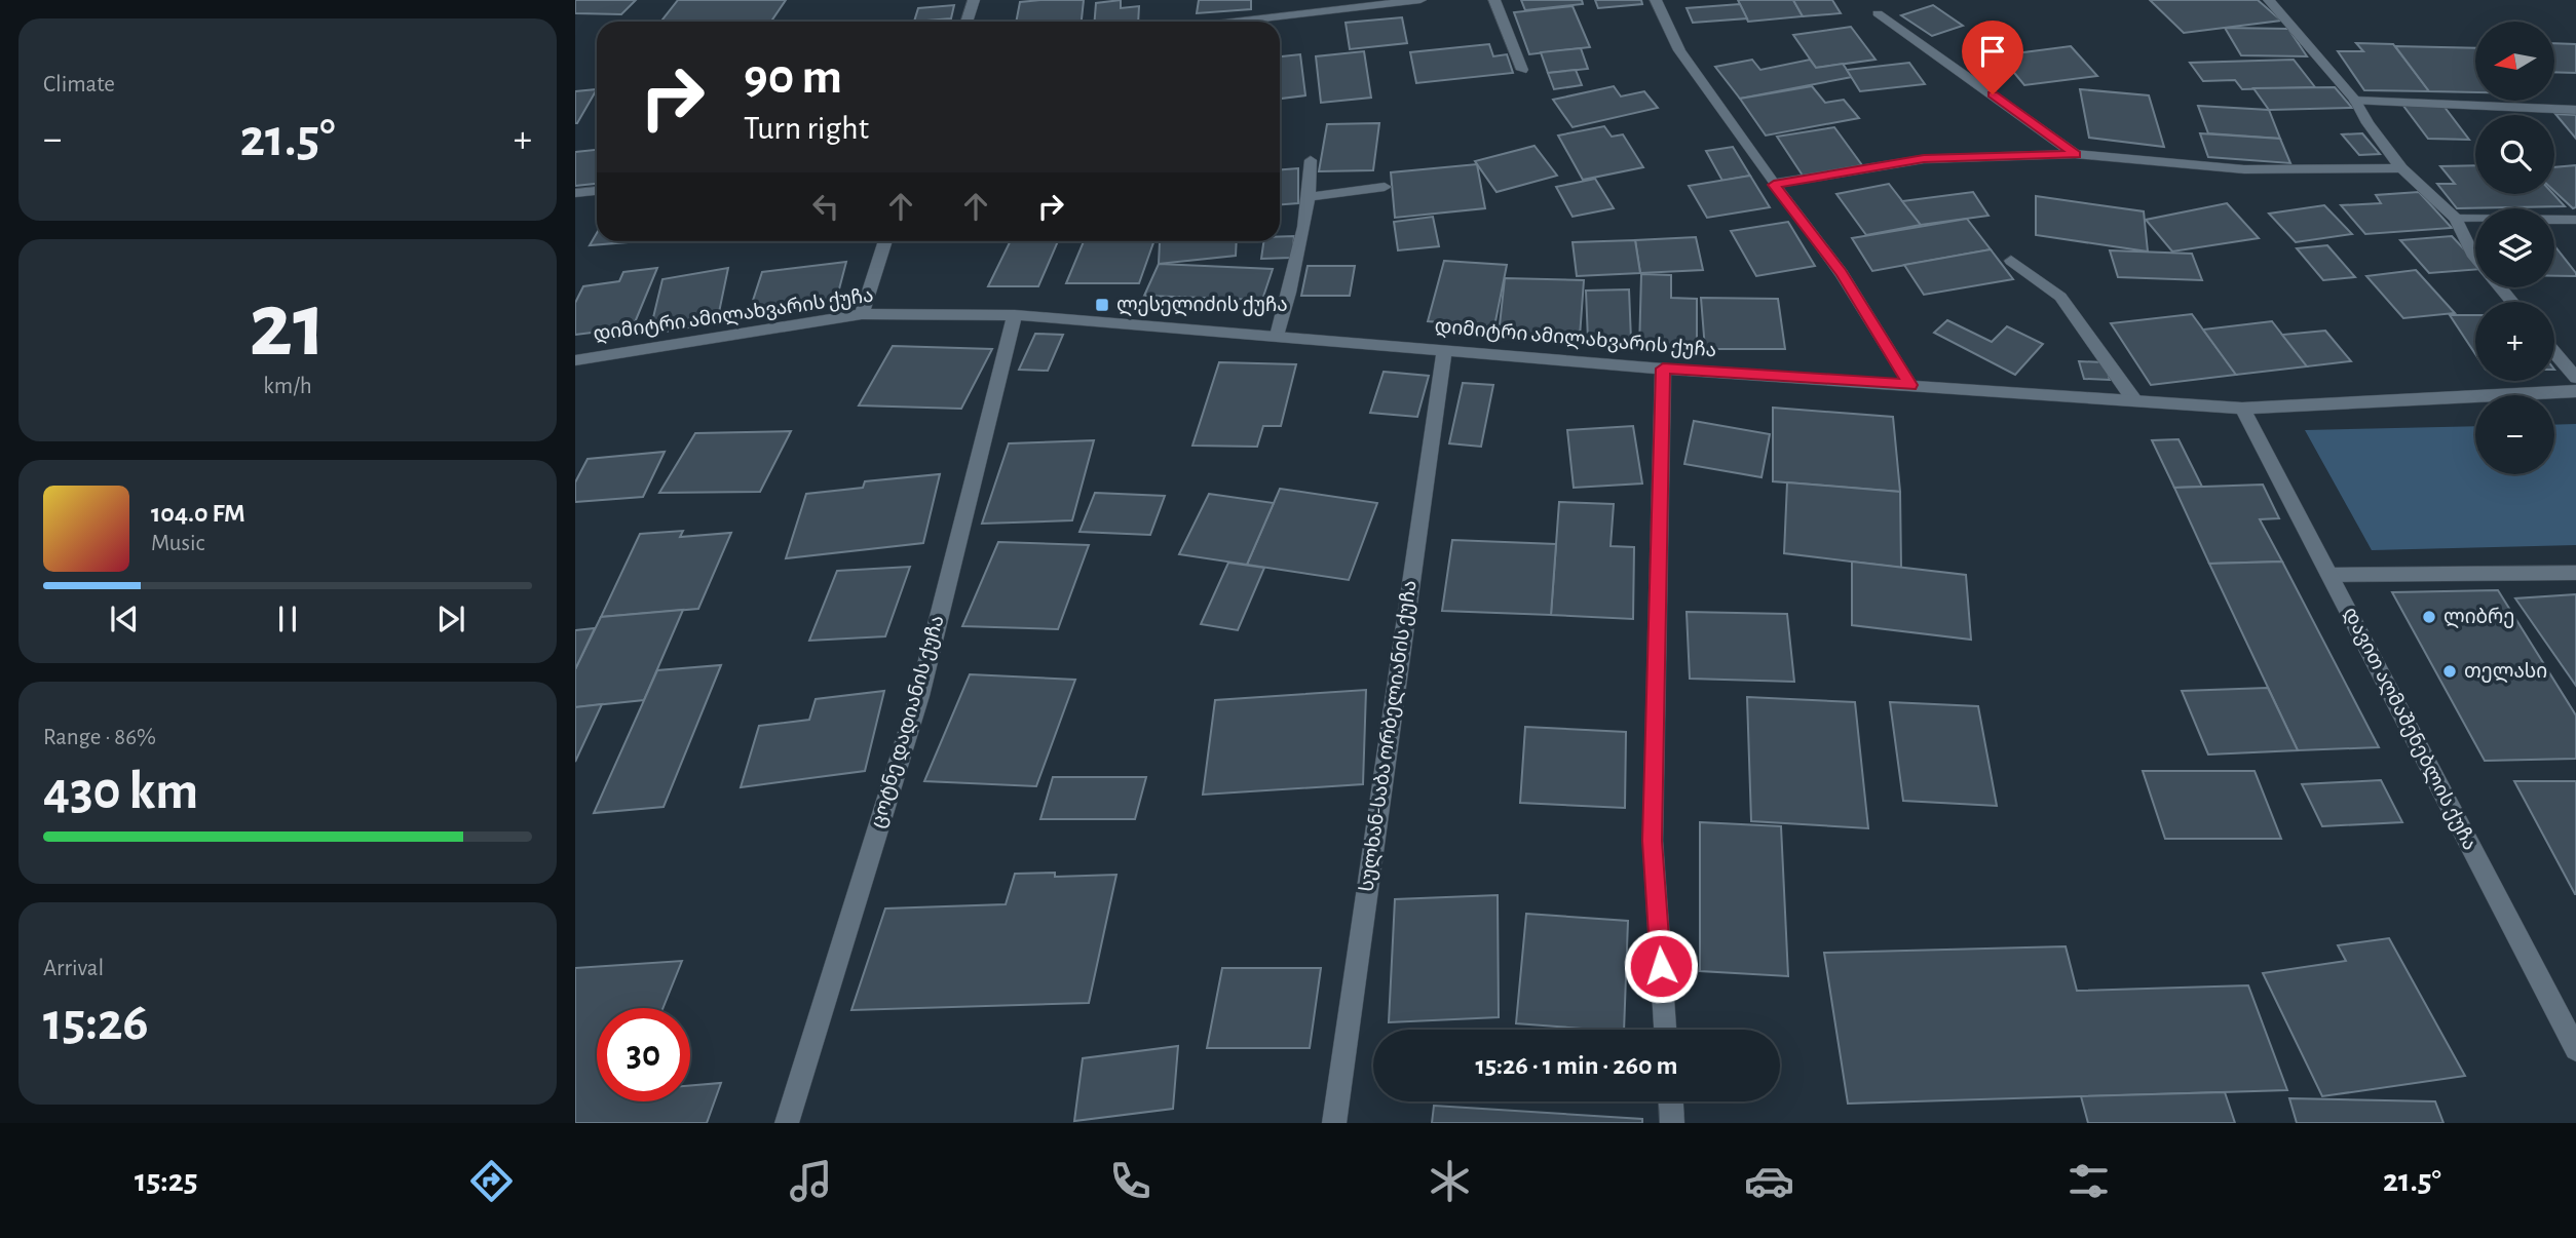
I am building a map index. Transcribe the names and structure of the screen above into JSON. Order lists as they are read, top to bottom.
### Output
{
  "streets": {
    "street": [
      "დიმიტრი ამილახვარის ქუჩა",
      "ცოტნე დადიანის ქუჩა",
      "დავით აღმაშენებლის ქუჩა",
      "სულხან-საბა ორბელიანის ქუჩა"
    ]
  },
  "crossings": [
    ["დიმიტრი ამილახვარის ქუჩა", "ცოტნე დადიანის ქუჩა"],
    ["დიმიტრი ამილახვარის ქუჩა", "დავით აღმაშენებლის ქუჩა"],
    ["დიმიტრი ამილახვარის ქუჩა", "სულხან-საბა ორბელიანის ქუჩა"]
  ],
  "places": {
    "transit": ["ლესელიძის ქუჩა"],
    "other": ["ლიბრე", "თელასი"]
  },
  "north": "left",
  "page": {
    "tile": [
      "Climate",
      ["21", "km/h"],
      ["Range · 86%", "430 km"],
      ["Arrival", "15:26"]
    ],
    "map_buttons": ["+", "−"],
    "turn": ["90 m", "Turn right"],
    "heat": ["−", "21.5°", "+"],
    "song": ["104.0 FM", "Music"],
    "limit": "30",
    "trip": "15:26 · 1 min · 260 m",
    "tabs": ["15:25", "21.5°"]
  }
}
